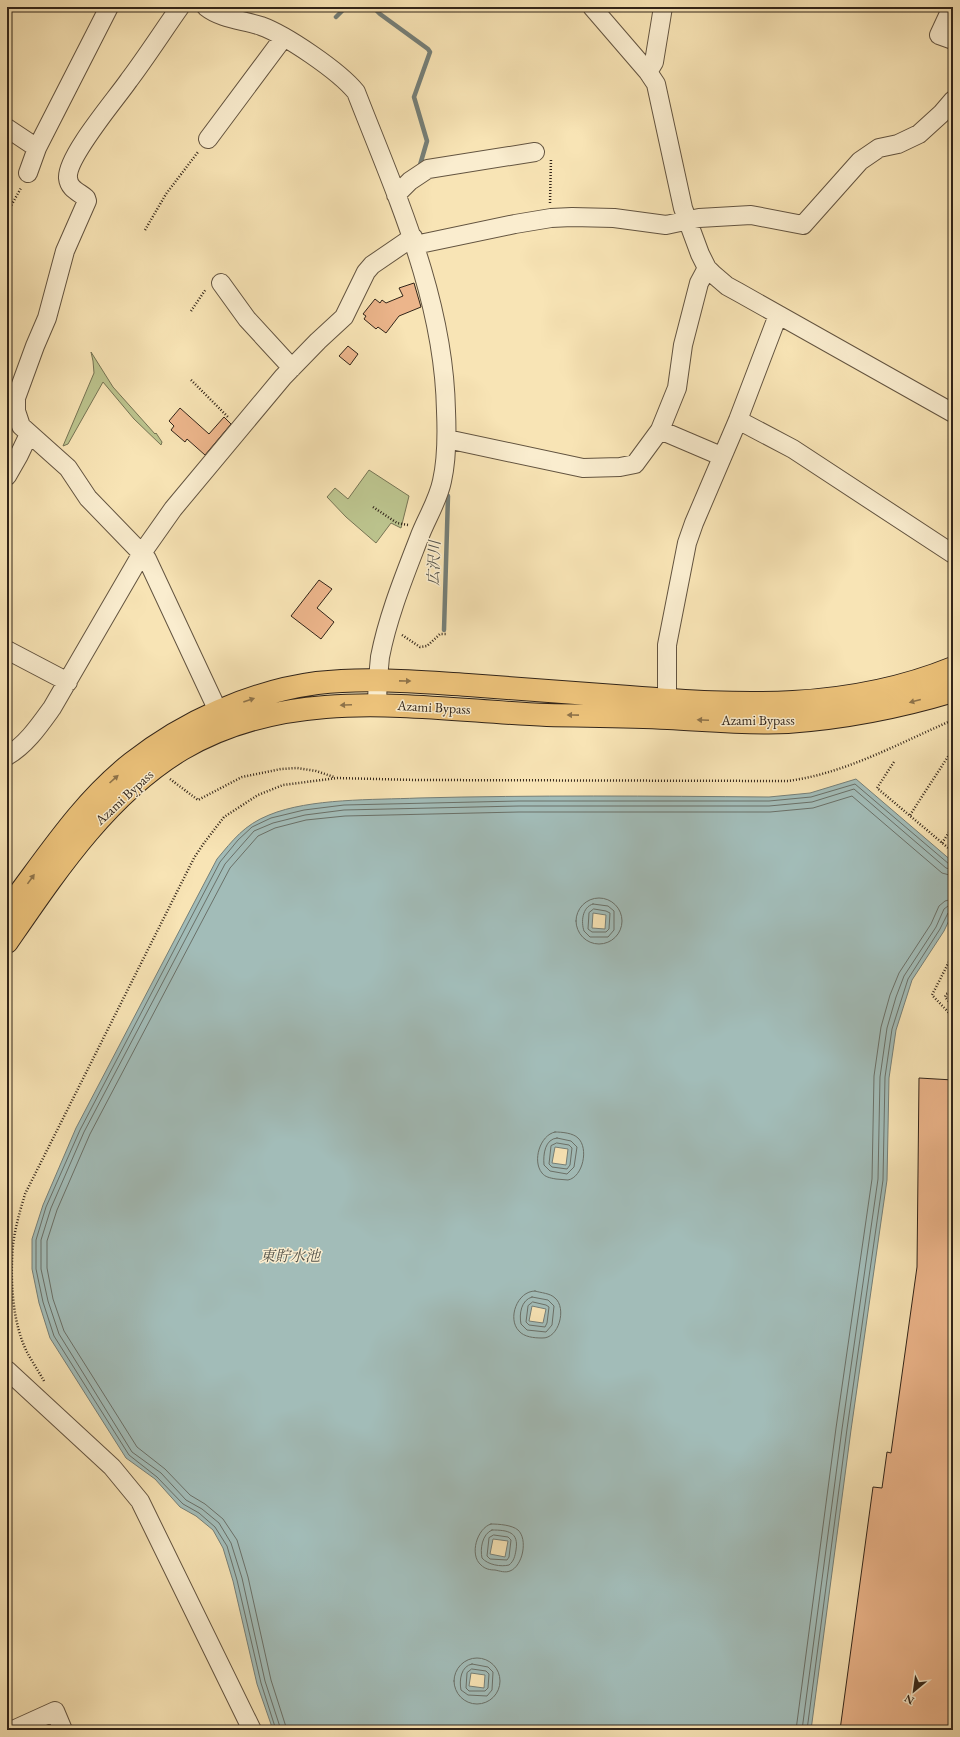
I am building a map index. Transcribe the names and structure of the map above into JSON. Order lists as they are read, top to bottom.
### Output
{
  "streets": {
    "main road": ["Azami Bypass"]
  },
  "water": ["広沢川", "東貯水池"],
  "north": "bottom left"
}
